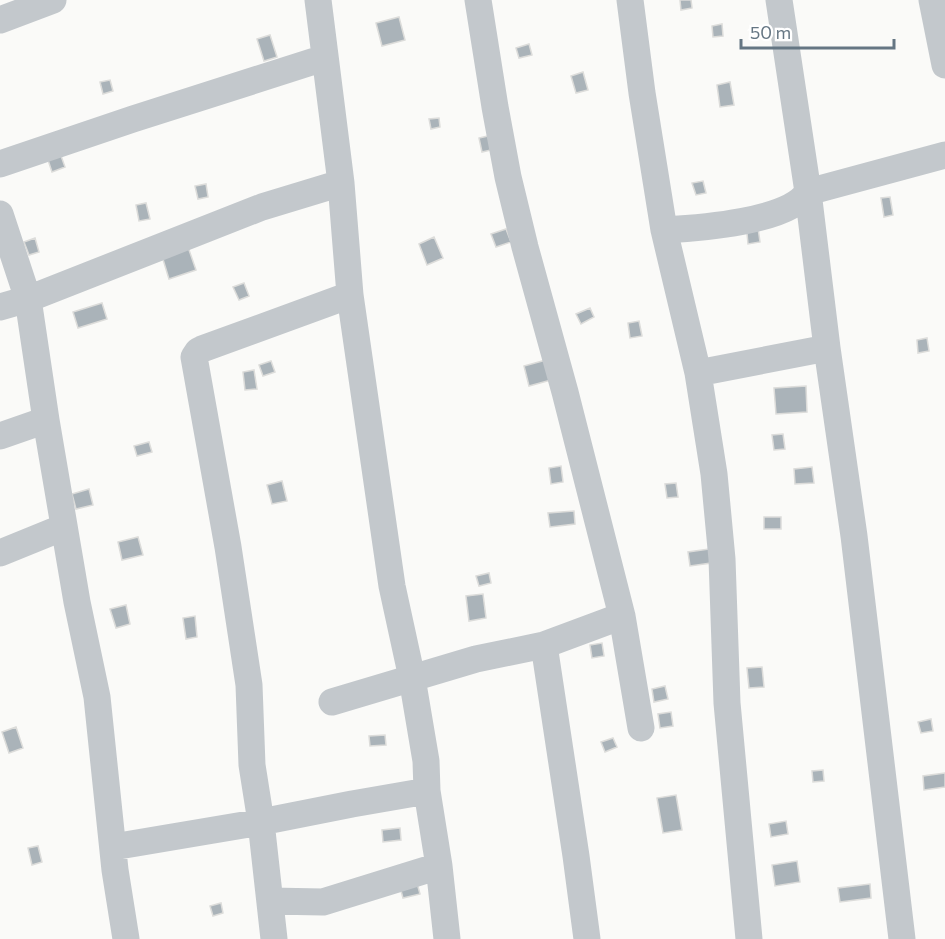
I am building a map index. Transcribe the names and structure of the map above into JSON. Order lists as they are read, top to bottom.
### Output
{
  "scale_bar": "50 m"
}
